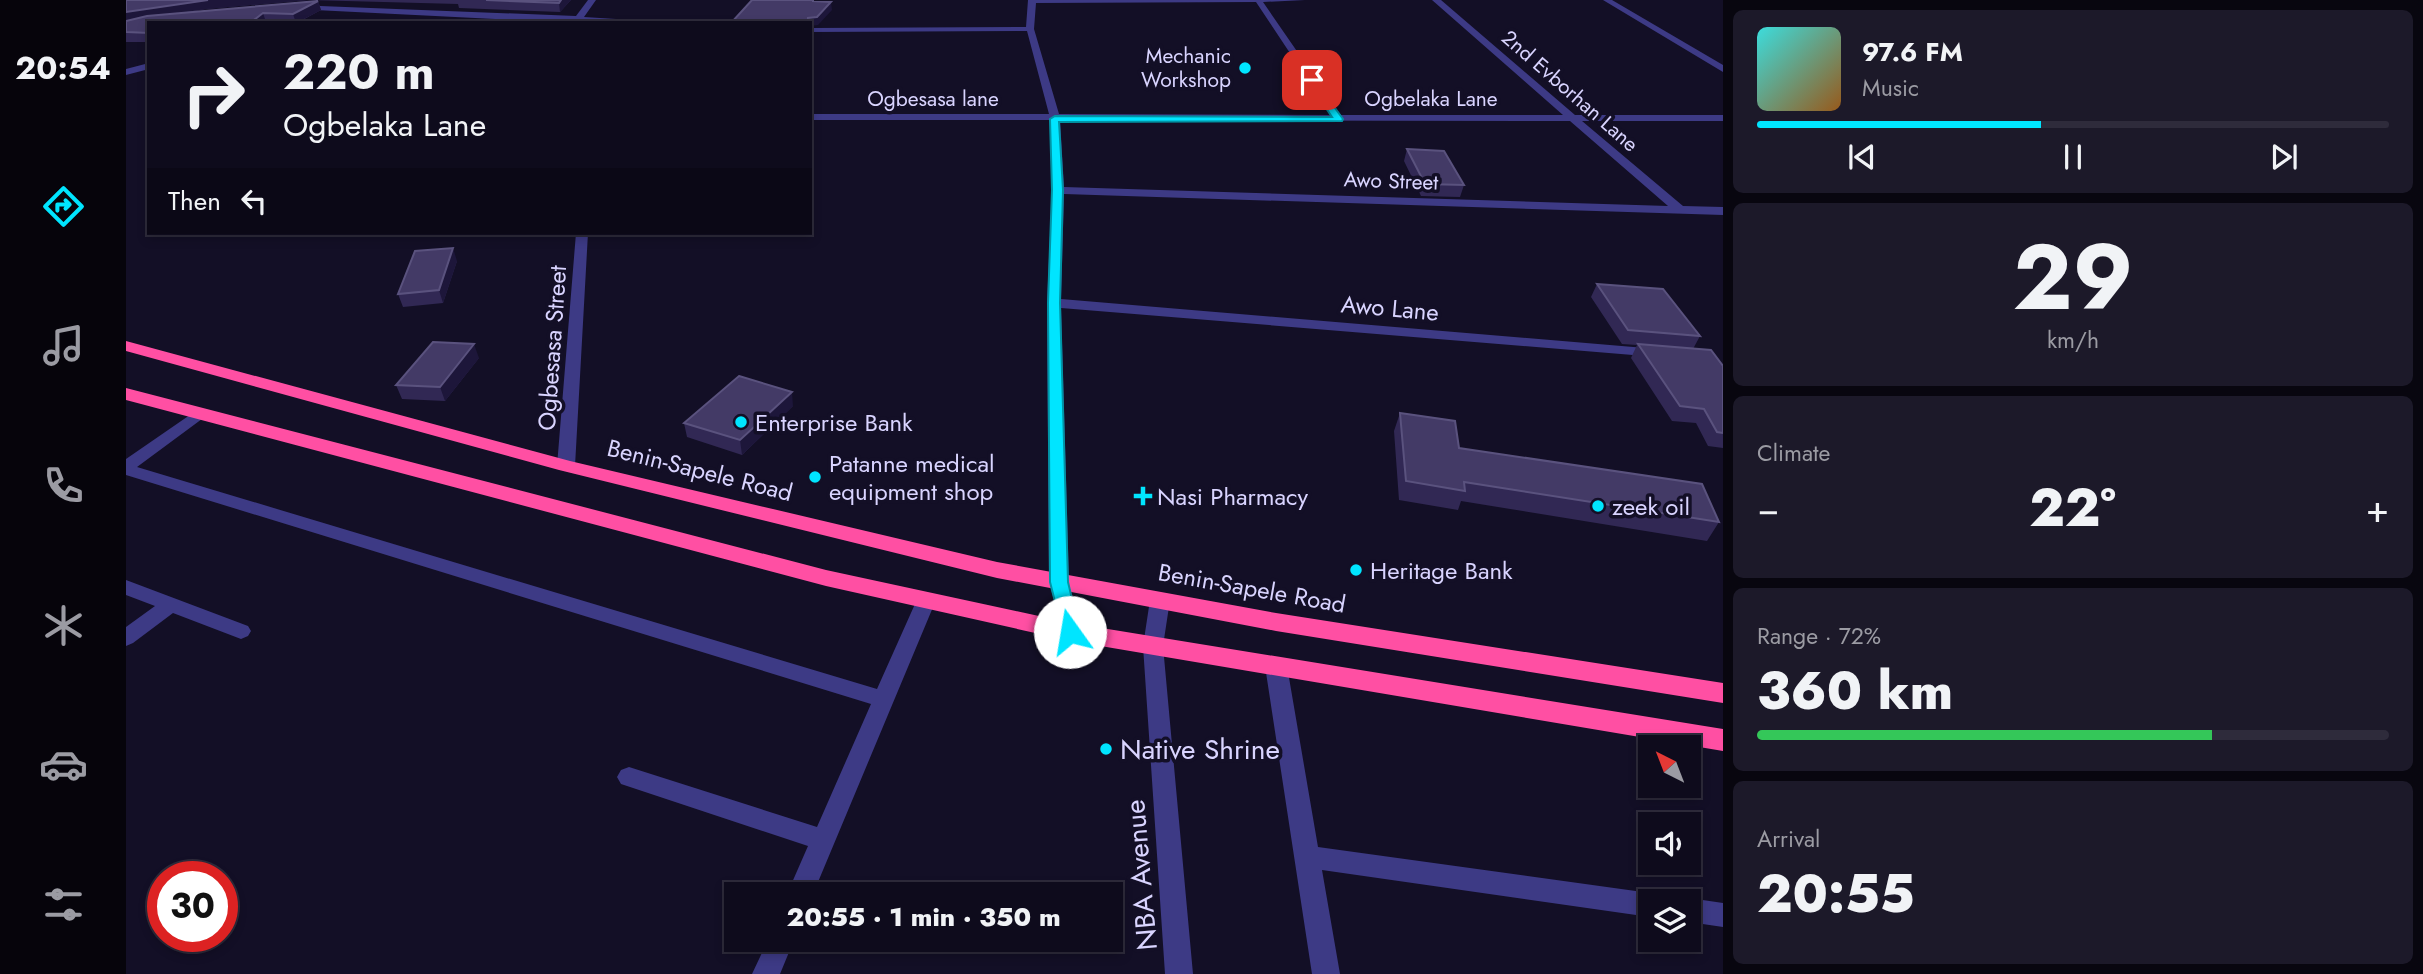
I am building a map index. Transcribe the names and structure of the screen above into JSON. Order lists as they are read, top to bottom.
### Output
{
  "streets": {
    "highway": ["Benin-Sapele Road"],
    "street": [
      "2nd Evborhan Lane",
      "Ogbesasa lane",
      "Ogbelaka Lane",
      "Awo Street",
      "Awo Lane",
      "Ogbesasa Street",
      "NBA Avenue"
    ]
  },
  "crossings": [
    ["2nd Evborhan Lane", "Ogbelaka Lane"],
    ["2nd Evborhan Lane", "Awo Street"],
    ["Ogbesasa lane", "Ogbelaka Lane"],
    ["Ogbesasa Street", "Benin-Sapele Road"],
    ["Benin-Sapele Road", "NBA Avenue"]
  ],
  "places": {
    "other": [
      "Mechanic Workshop",
      "Enterprise Bank",
      "Patanne medical equipment shop",
      "zeek oil",
      "Heritage Bank",
      "Native Shrine"
    ],
    "health": ["Nasi Pharmacy"]
  },
  "north": "top left",
  "page": {
    "tabs": "20:54",
    "turn": ["220 m", "Ogbelaka Lane"],
    "song": ["97.6 FM", "Music"],
    "then": "Then",
    "tile": [
      ["29", "km/h"],
      "Climate",
      ["Range · 72%", "360 km"],
      ["Arrival", "20:55"]
    ],
    "heat": ["−", "22°", "+"],
    "limit": "30",
    "trip": "20:55 · 1 min · 350 m"
  }
}
